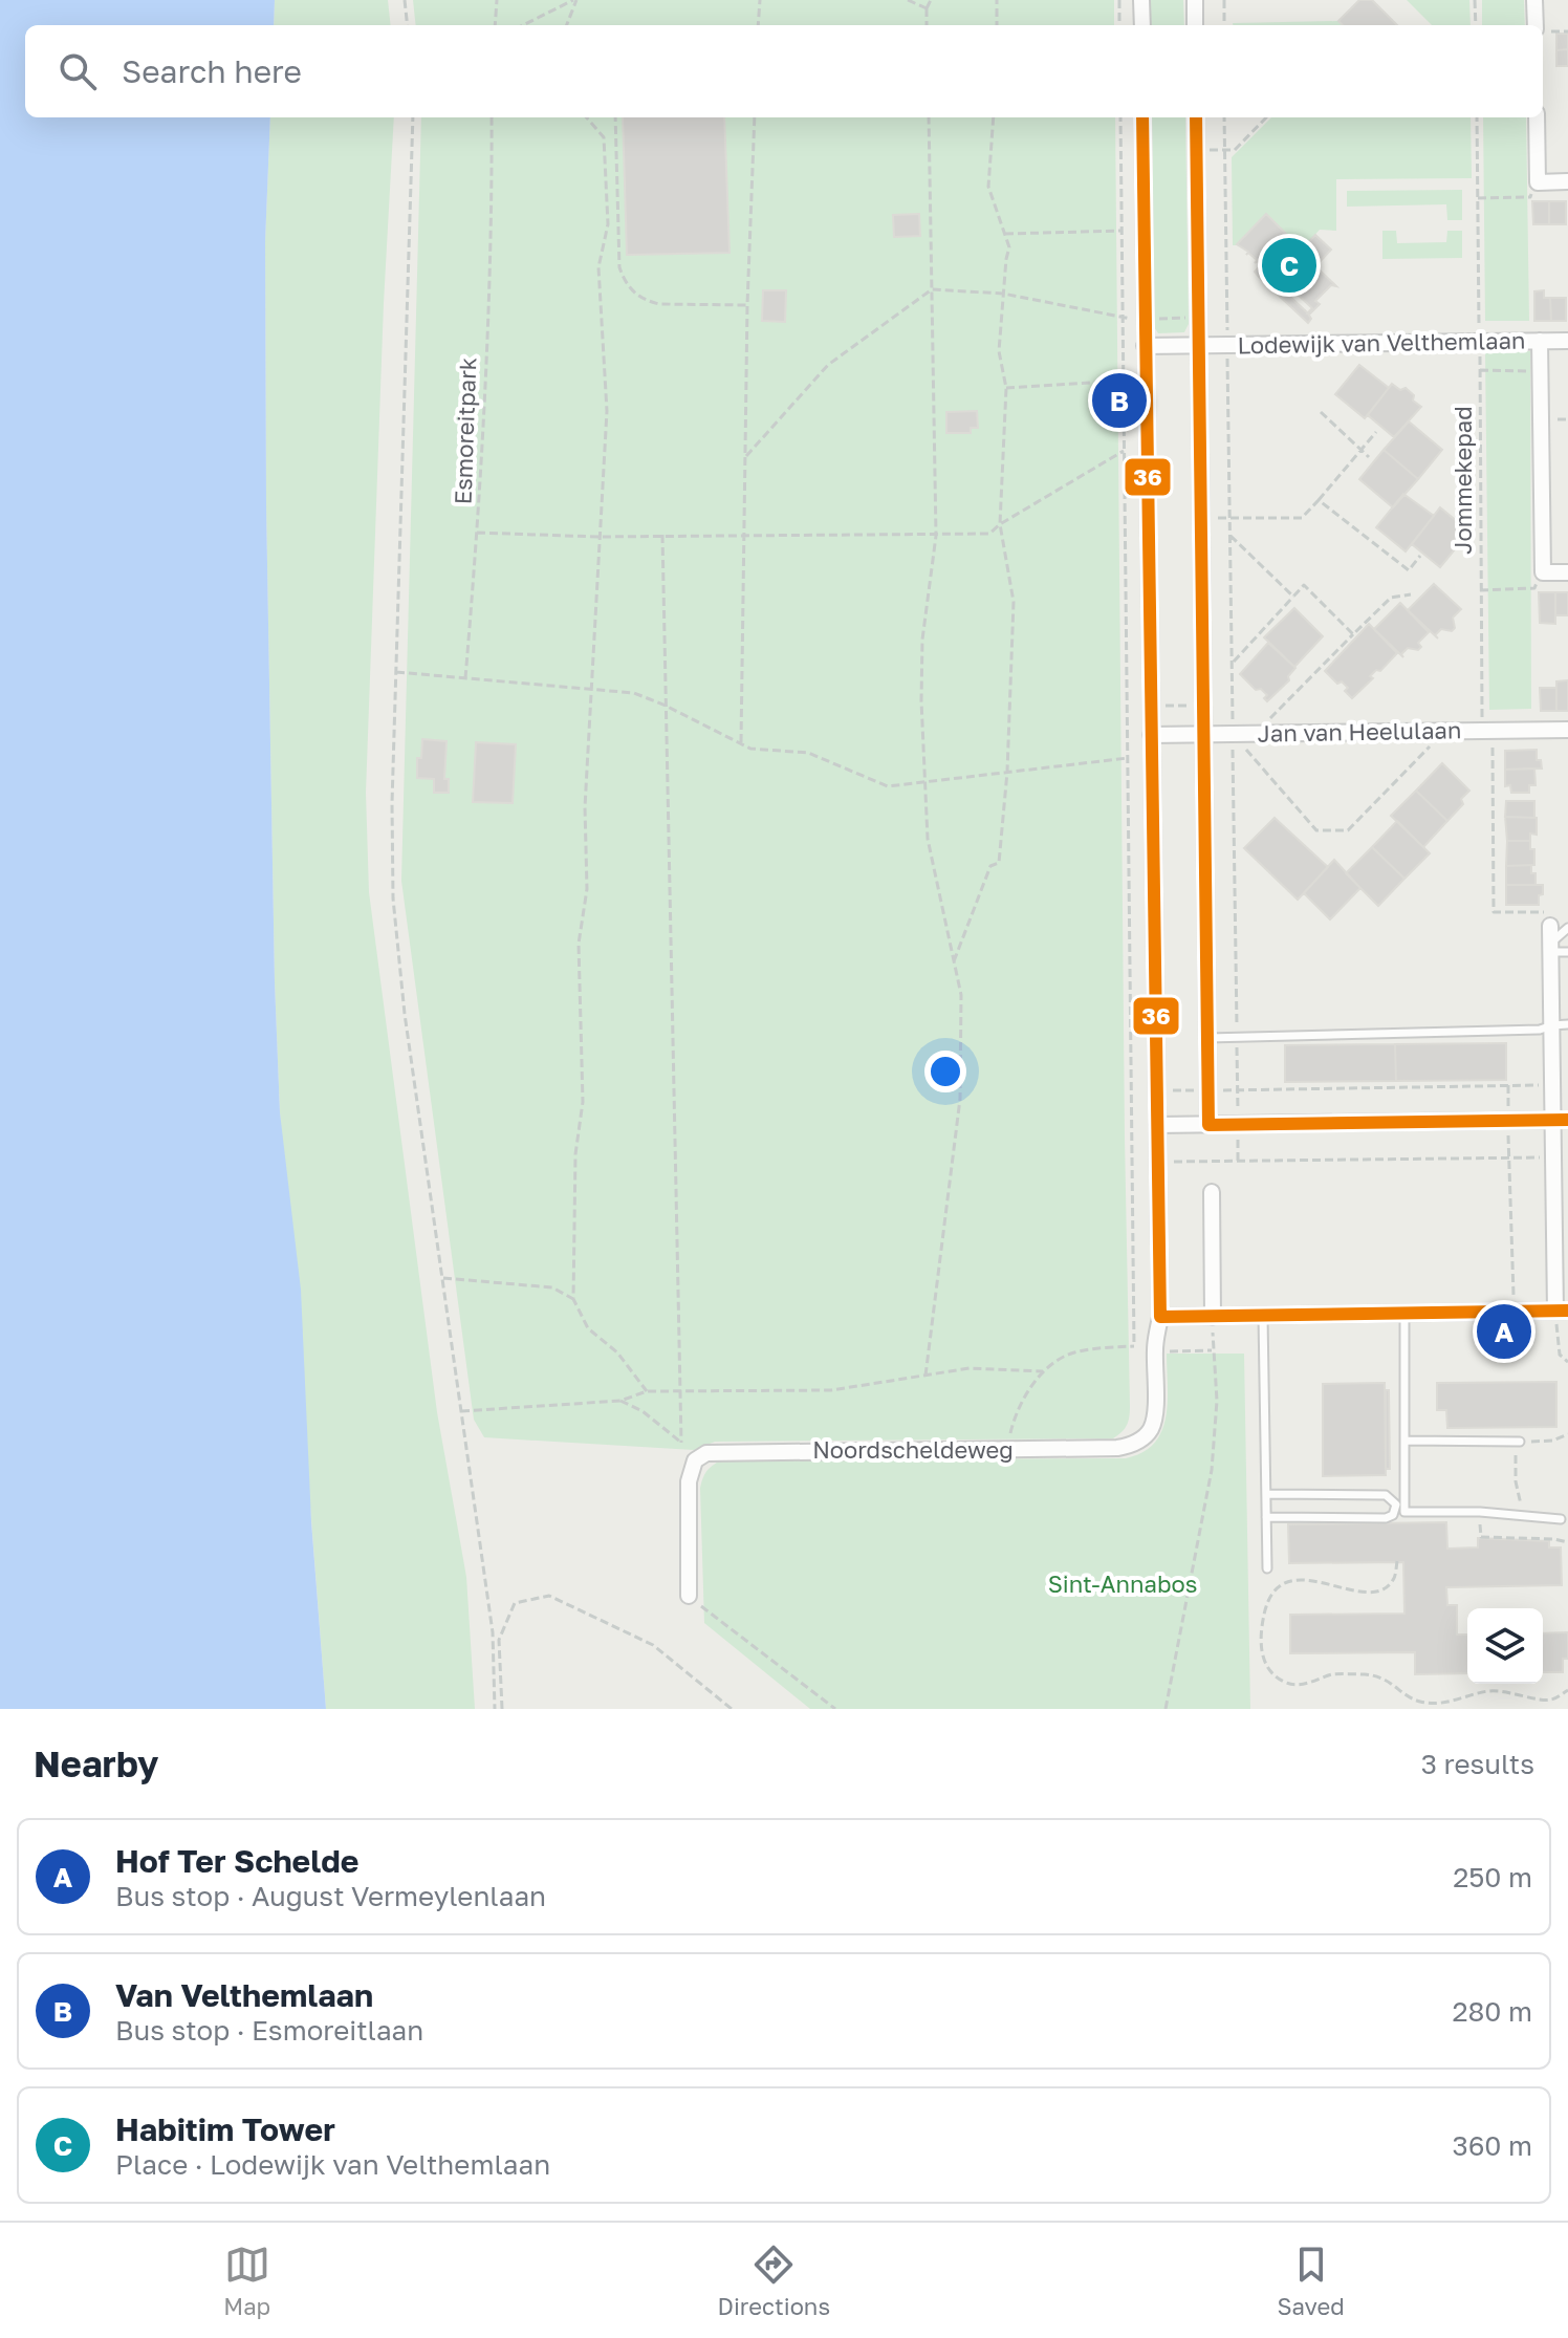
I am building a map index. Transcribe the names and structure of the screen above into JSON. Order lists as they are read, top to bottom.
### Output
{
  "streets": {
    "street": ["Lodewijk van Velthemlaan", "Jan van Heelulaan", "Noordscheldeweg"],
    "path": ["Esmoreitpark", "Jommekepad"]
  },
  "crossings": [
    ["Lodewijk van Velthemlaan", "Jommekepad"],
    ["Lodewijk van Velthemlaan", "Noordscheldeweg"],
    ["Jommekepad", "Jan van Heelulaan"],
    ["Jan van Heelulaan", "Noordscheldeweg"]
  ],
  "parks": ["Sint-Annabos"],
  "lines": ["transit line 36"],
  "page": {
    "search": "Search here",
    "pins": ["C", "B", "A"],
    "heading": ["Nearby", "3 results"],
    "list": [
      {
        "mark": "A",
        "name": "Hof Ter Schelde",
        "note": "Bus stop · August Vermeylenlaan",
        "value": "250 m"
      },
      {
        "mark": "B",
        "name": "Van Velthemlaan",
        "note": "Bus stop · Esmoreitlaan",
        "value": "280 m"
      },
      {
        "mark": "C",
        "name": "Habitim Tower",
        "note": "Place · Lodewijk van Velthemlaan",
        "value": "360 m"
      }
    ],
    "nav": ["Map", "Directions", "Saved"]
  }
}
